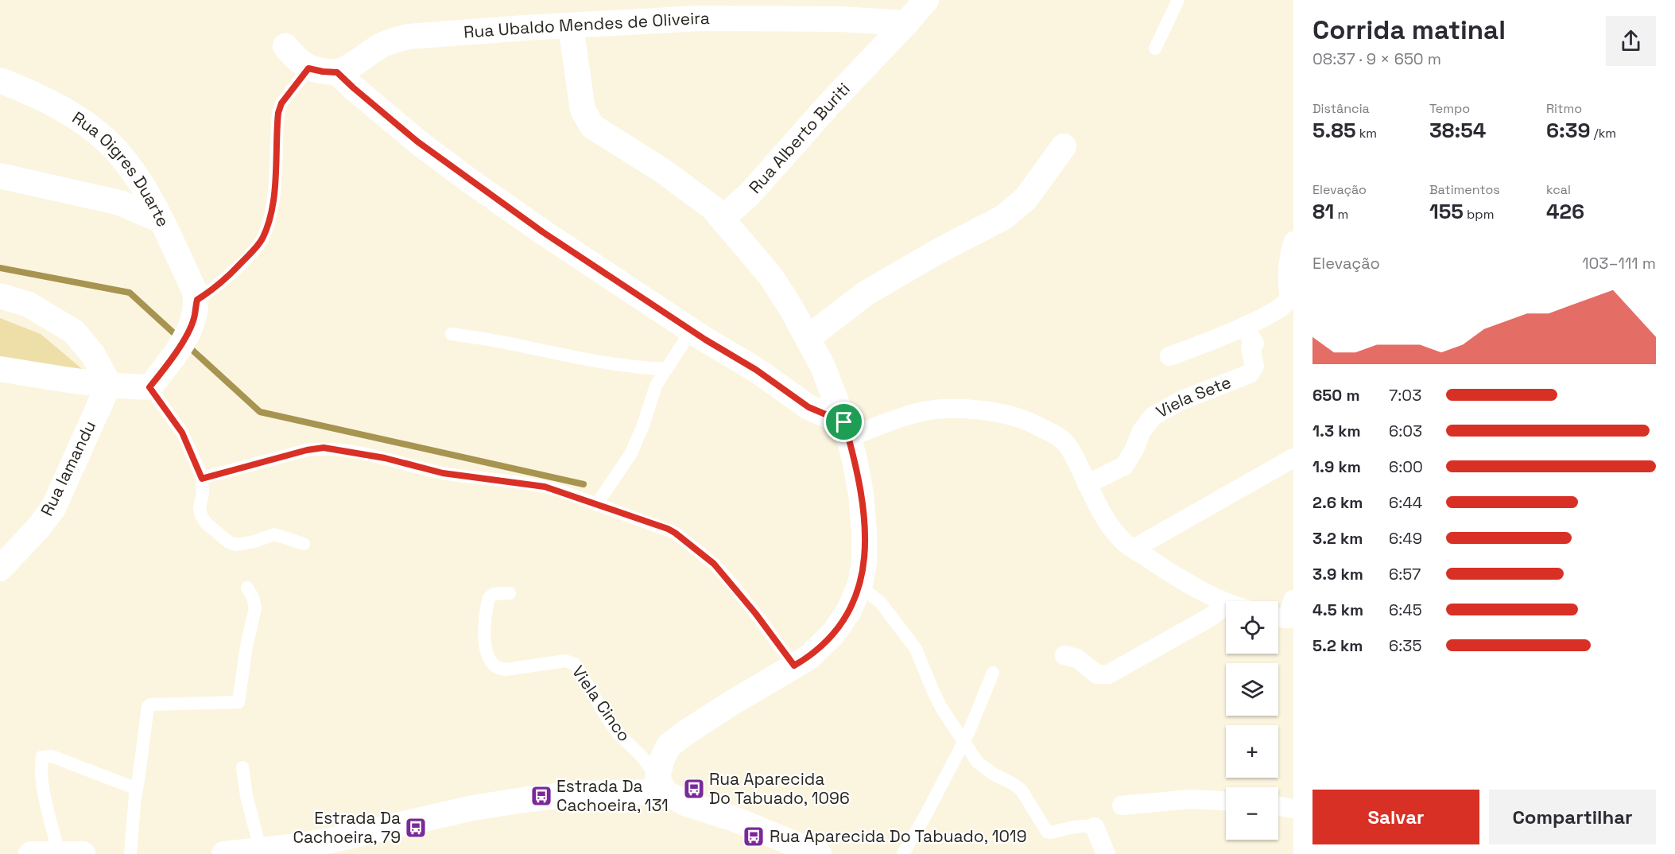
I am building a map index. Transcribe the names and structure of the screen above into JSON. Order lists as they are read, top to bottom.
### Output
{
  "streets": {
    "street": [
      "Rua Ubaldo Mendes de Oliveira",
      "Rua Alberto Buriti",
      "Rua Oigres Duarte",
      "Viela Sete",
      "Rua Iamandu"
    ],
    "lane": ["Viela Cinco"]
  },
  "crossings": [
    ["Rua Ubaldo Mendes de Oliveira", "Rua Alberto Buriti"]
  ],
  "places": {
    "bus stop": [
      "Rua Aparecida Do Tabuado, 1096",
      "Estrada Da Cachoeira, 131",
      "Estrada Da Cachoeira, 79",
      "Rua Aparecida Do Tabuado, 1019"
    ]
  },
  "page": {
    "heading": ["Corrida matinal", "08:37 · 9 × 650 m"],
    "stats": [
      ["Distância", "5.85 km"],
      ["Tempo", "38:54"],
      ["Ritmo", "6:39 /km"],
      ["Elevação", "81 m"],
      ["Batimentos", "155 bpm"],
      ["kcal", "426"]
    ],
    "chart": ["Elevação", "103–111 m"],
    "list": [
      {
        "name": "650 m",
        "note": "7:03"
      },
      {
        "name": "1.3 km",
        "note": "6:03"
      },
      {
        "name": "1.9 km",
        "note": "6:00"
      },
      {
        "name": "2.6 km",
        "note": "6:44"
      },
      {
        "name": "3.2 km",
        "note": "6:49"
      },
      {
        "name": "3.9 km",
        "note": "6:57"
      },
      {
        "name": "4.5 km",
        "note": "6:45"
      },
      {
        "name": "5.2 km",
        "note": "6:35"
      }
    ],
    "map_buttons": ["+", "−"],
    "buttons": ["Salvar", "Compartilhar"]
  }
}
